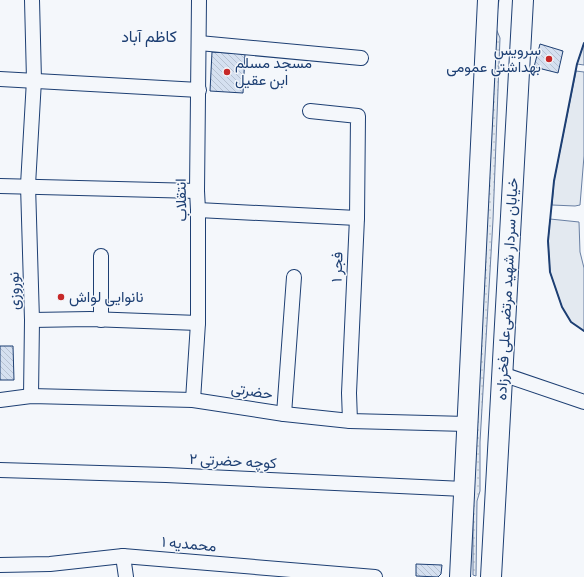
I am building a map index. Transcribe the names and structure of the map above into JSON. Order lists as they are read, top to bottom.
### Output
{
  "streets": {
    "main road": ["خیابان سردار شهید مرتضی‌علی فخرزاده"],
    "street": [
      "انتقلاب",
      "فجر ۱",
      "نوروزی",
      "حضرتی",
      "کوچه حضرتی ۲",
      "محمدیه ۱"
    ]
  },
  "crossings": [
    ["انتقلاب", "حضرتی"],
    ["فجر ۱", "حضرتی"],
    ["نوروزی", "حضرتی"]
  ],
  "districts": ["کاظم آباد"],
  "places": ["سرویس بهداشتی عمومی", "مسجد مسلم ابن عقیل", "نانوایی لواش"]
}
